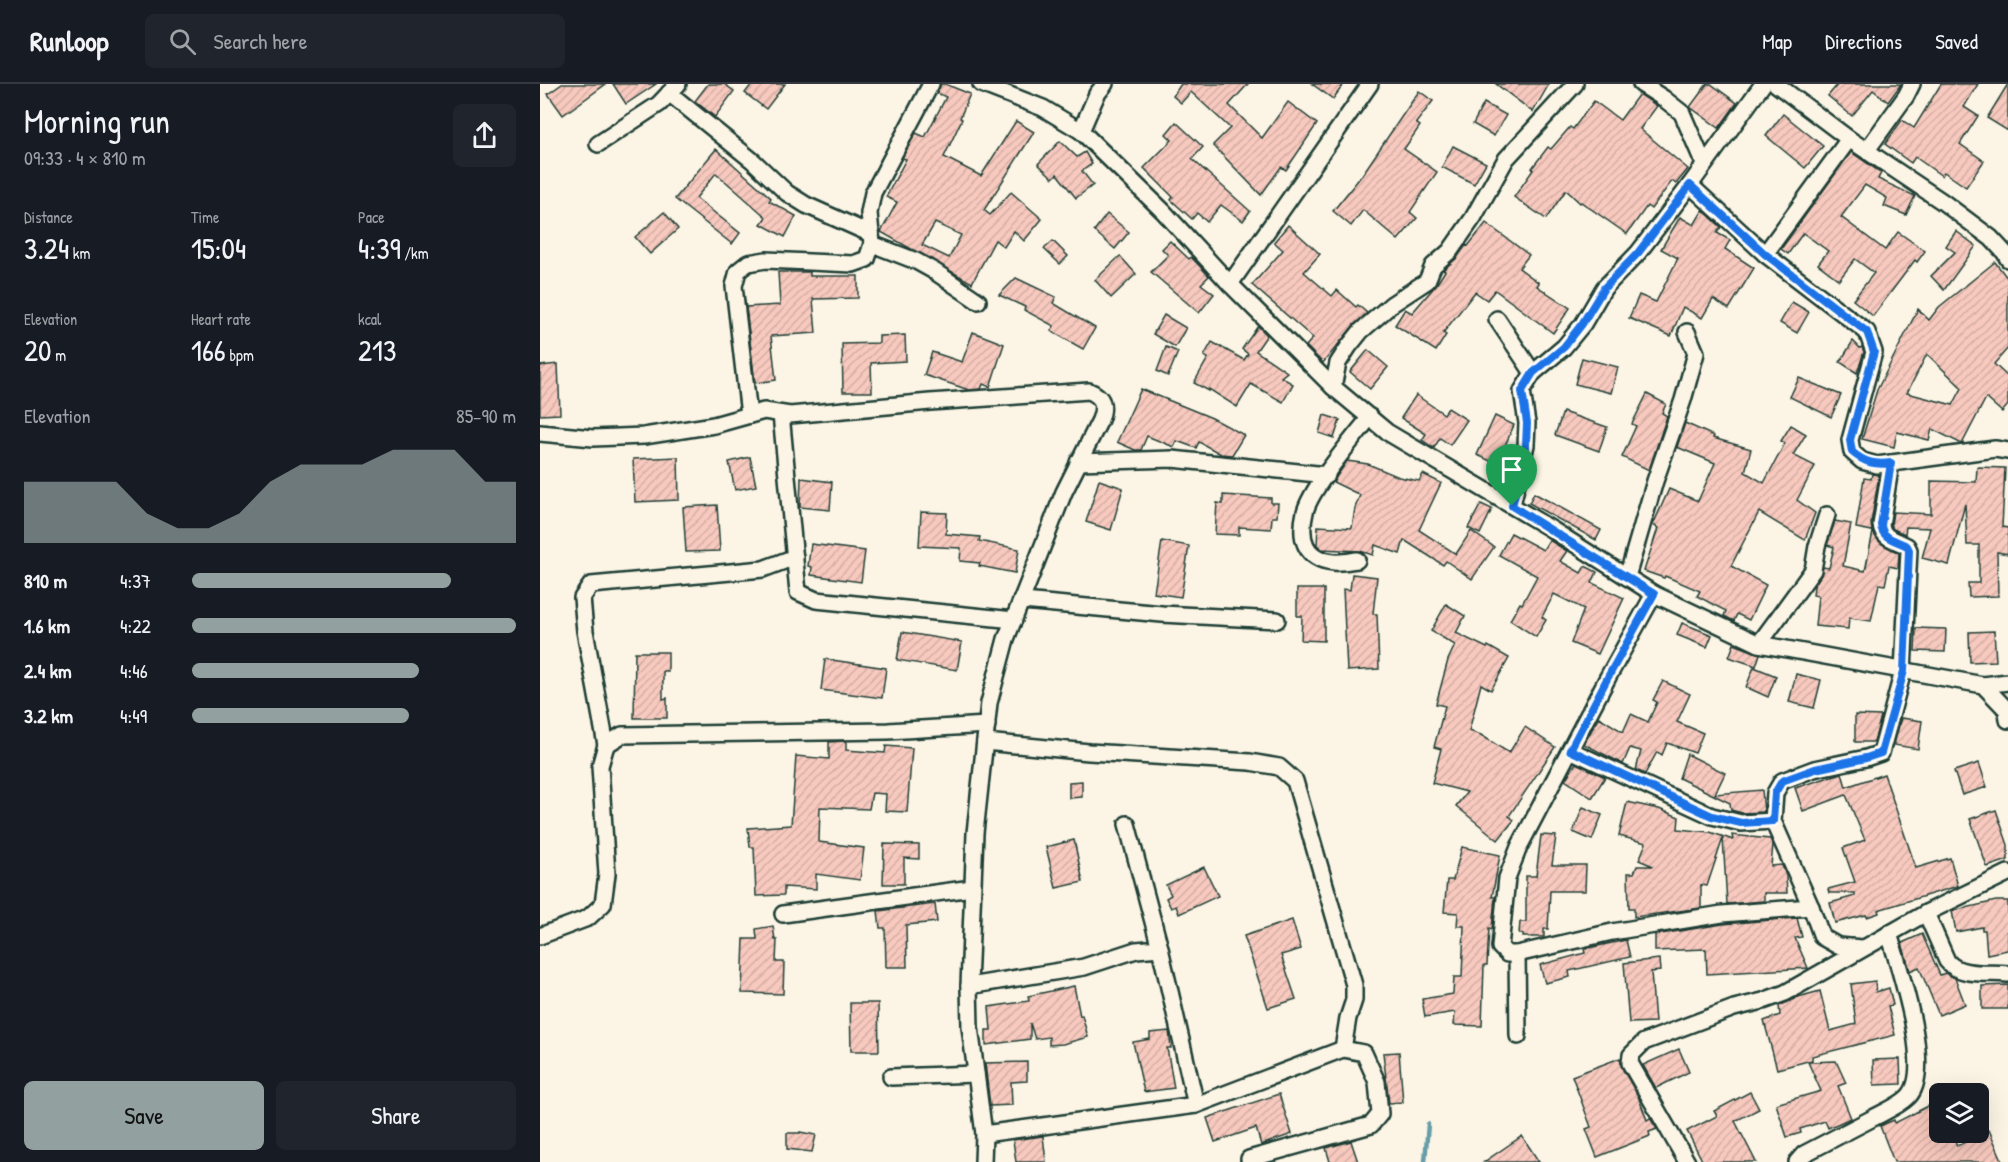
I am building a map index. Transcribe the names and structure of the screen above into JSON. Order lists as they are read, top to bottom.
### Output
{
  "page": {
    "header": "Runloop",
    "search": "Search here",
    "nav": ["Map", "Directions", "Saved"],
    "heading": ["Morning run", "09:33 · 4 × 810 m"],
    "stats": [
      ["Distance", "3.24 km"],
      ["Time", "15:04"],
      ["Pace", "4:39 /km"],
      ["Elevation", "20 m"],
      ["Heart rate", "166 bpm"],
      ["kcal", "213"]
    ],
    "chart": ["Elevation", "85–90 m"],
    "list": [
      {
        "name": "810 m",
        "note": "4:37"
      },
      {
        "name": "1.6 km",
        "note": "4:22"
      },
      {
        "name": "2.4 km",
        "note": "4:46"
      },
      {
        "name": "3.2 km",
        "note": "4:49"
      }
    ],
    "buttons": ["Save", "Share"]
  }
}
